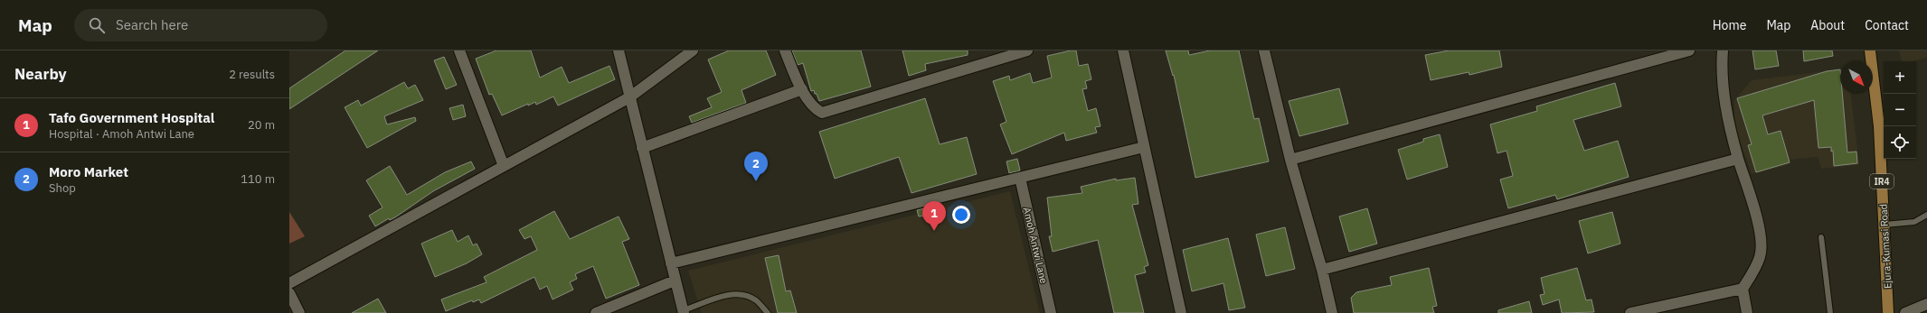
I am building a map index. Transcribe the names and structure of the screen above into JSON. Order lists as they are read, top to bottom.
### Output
{
  "streets": {
    "main road": ["IR4", "Ejura-Kumasi Road"],
    "street": ["Amoh Antwi Lane"]
  },
  "north": "bottom right",
  "page": {
    "header": "Map",
    "search": "Search here",
    "nav": [
      "Home",
      "Map",
      "About",
      "Contact"
    ],
    "heading": ["Nearby", "2 results"],
    "map_buttons": ["+", "−"],
    "list": [
      {
        "mark": "1",
        "name": "Tafo Government Hospital",
        "note": "Hospital · Amoh Antwi Lane",
        "value": "20 m"
      },
      {
        "mark": "2",
        "name": "Moro Market",
        "note": "Shop",
        "value": "110 m"
      }
    ],
    "pins": ["2", "1"]
  }
}
